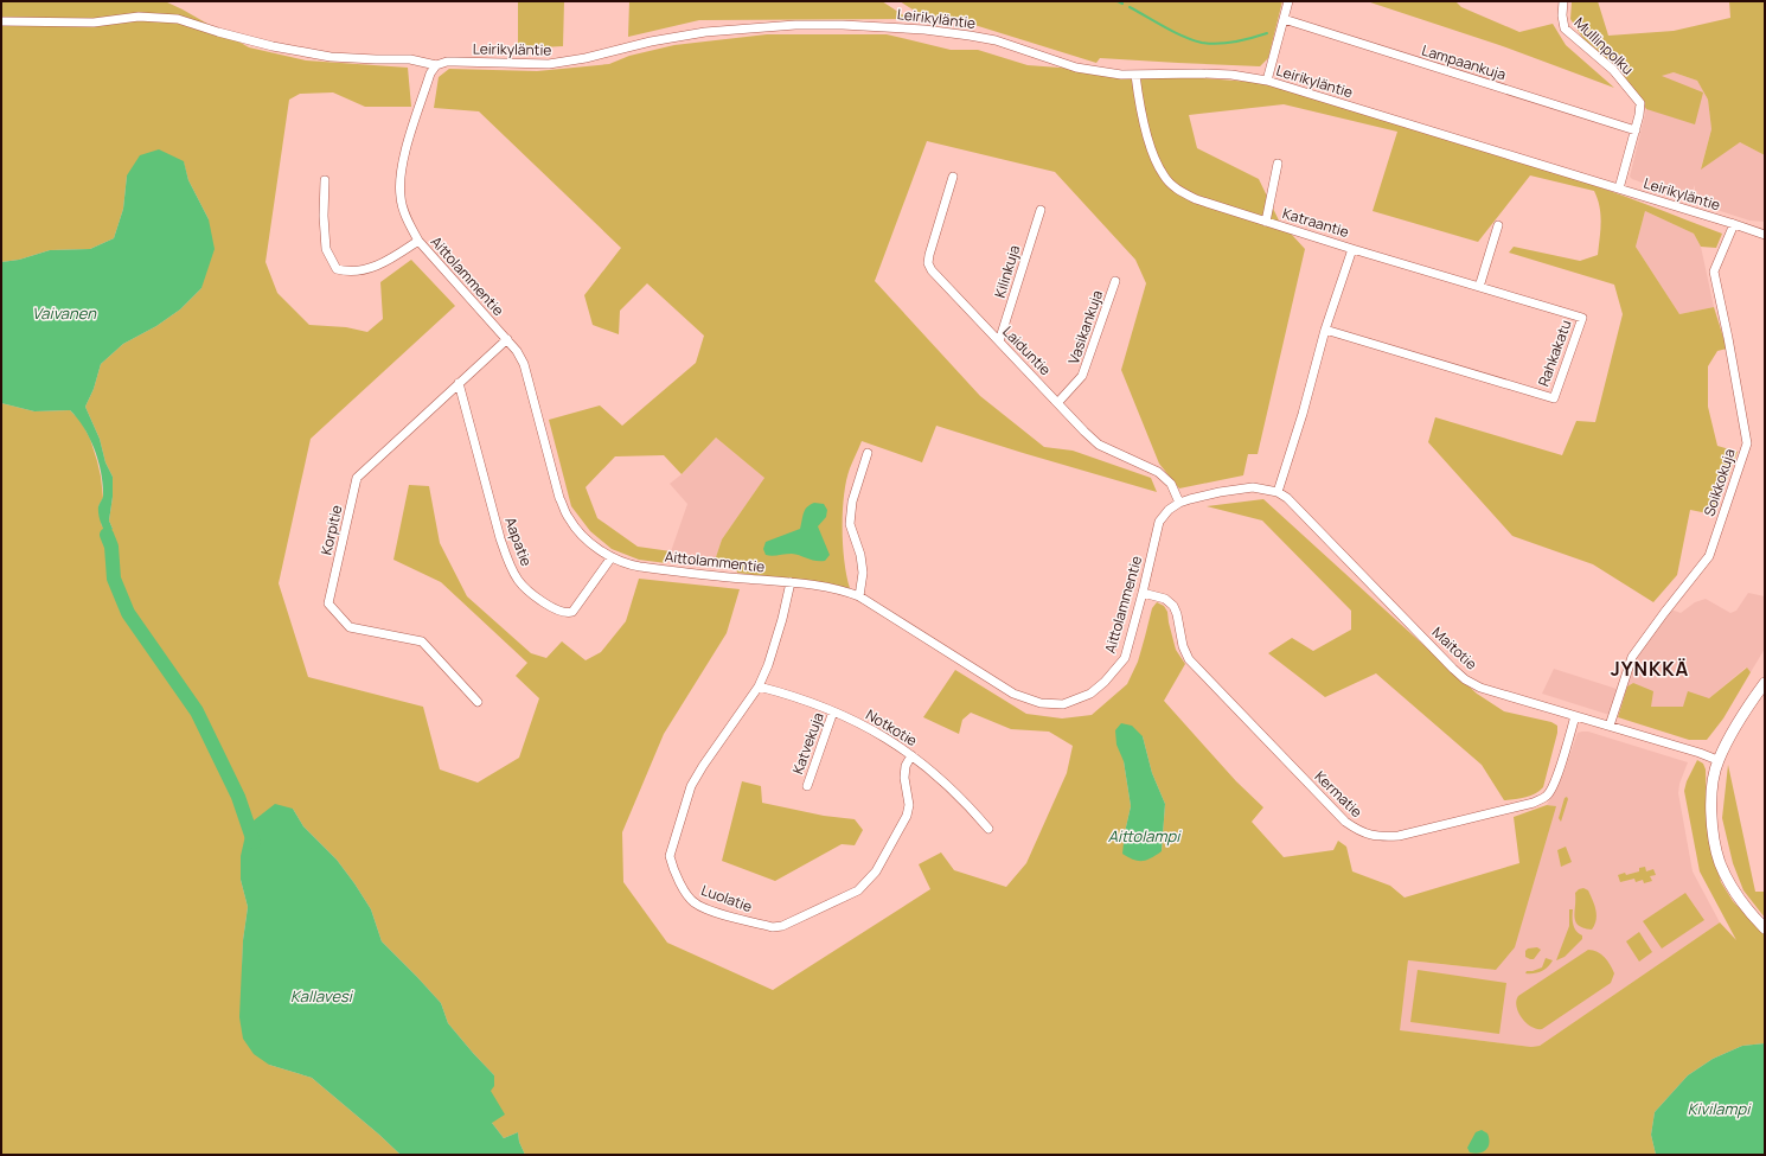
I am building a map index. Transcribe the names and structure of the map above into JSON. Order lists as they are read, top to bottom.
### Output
{
  "streets": {
    "street": [
      "Leirikyläntie",
      "Mullinpolku",
      "Lampaankuja",
      "Katraantie",
      "Kilinkuja",
      "Aittolammentie",
      "Vasikankuja",
      "Laiduntie",
      "Rahkakatu",
      "Soikkokuja",
      "Korpitie",
      "Aapatie",
      "Maitotie",
      "Notkotie",
      "Katvekuja",
      "Kermatie",
      "Luolatie"
    ]
  },
  "crossings": [
    ["Leirikyläntie", "Mullinpolku"],
    ["Leirikyläntie", "Katraantie"],
    ["Leirikyläntie", "Aittolammentie"],
    ["Leirikyläntie", "Soikkokuja"],
    ["Mullinpolku", "Lampaankuja"],
    ["Katraantie", "Rahkakatu"],
    ["Katraantie", "Maitotie"],
    ["Kilinkuja", "Laiduntie"],
    ["Aittolammentie", "Laiduntie"],
    ["Aittolammentie", "Korpitie"],
    ["Aittolammentie", "Aapatie"],
    ["Aittolammentie", "Maitotie"],
    ["Aittolammentie", "Kermatie"],
    ["Aittolammentie", "Luolatie"],
    ["Vasikankuja", "Laiduntie"],
    ["Soikkokuja", "Maitotie"],
    ["Korpitie", "Aapatie"],
    ["Maitotie", "Kermatie"],
    ["Notkotie", "Katvekuja"],
    ["Notkotie", "Luolatie"]
  ],
  "districts": ["JYNKKÄ"],
  "water": [
    "Vaivanen",
    "Aittolampi",
    "Kallavesi",
    "Kivilampi"
  ]
}
